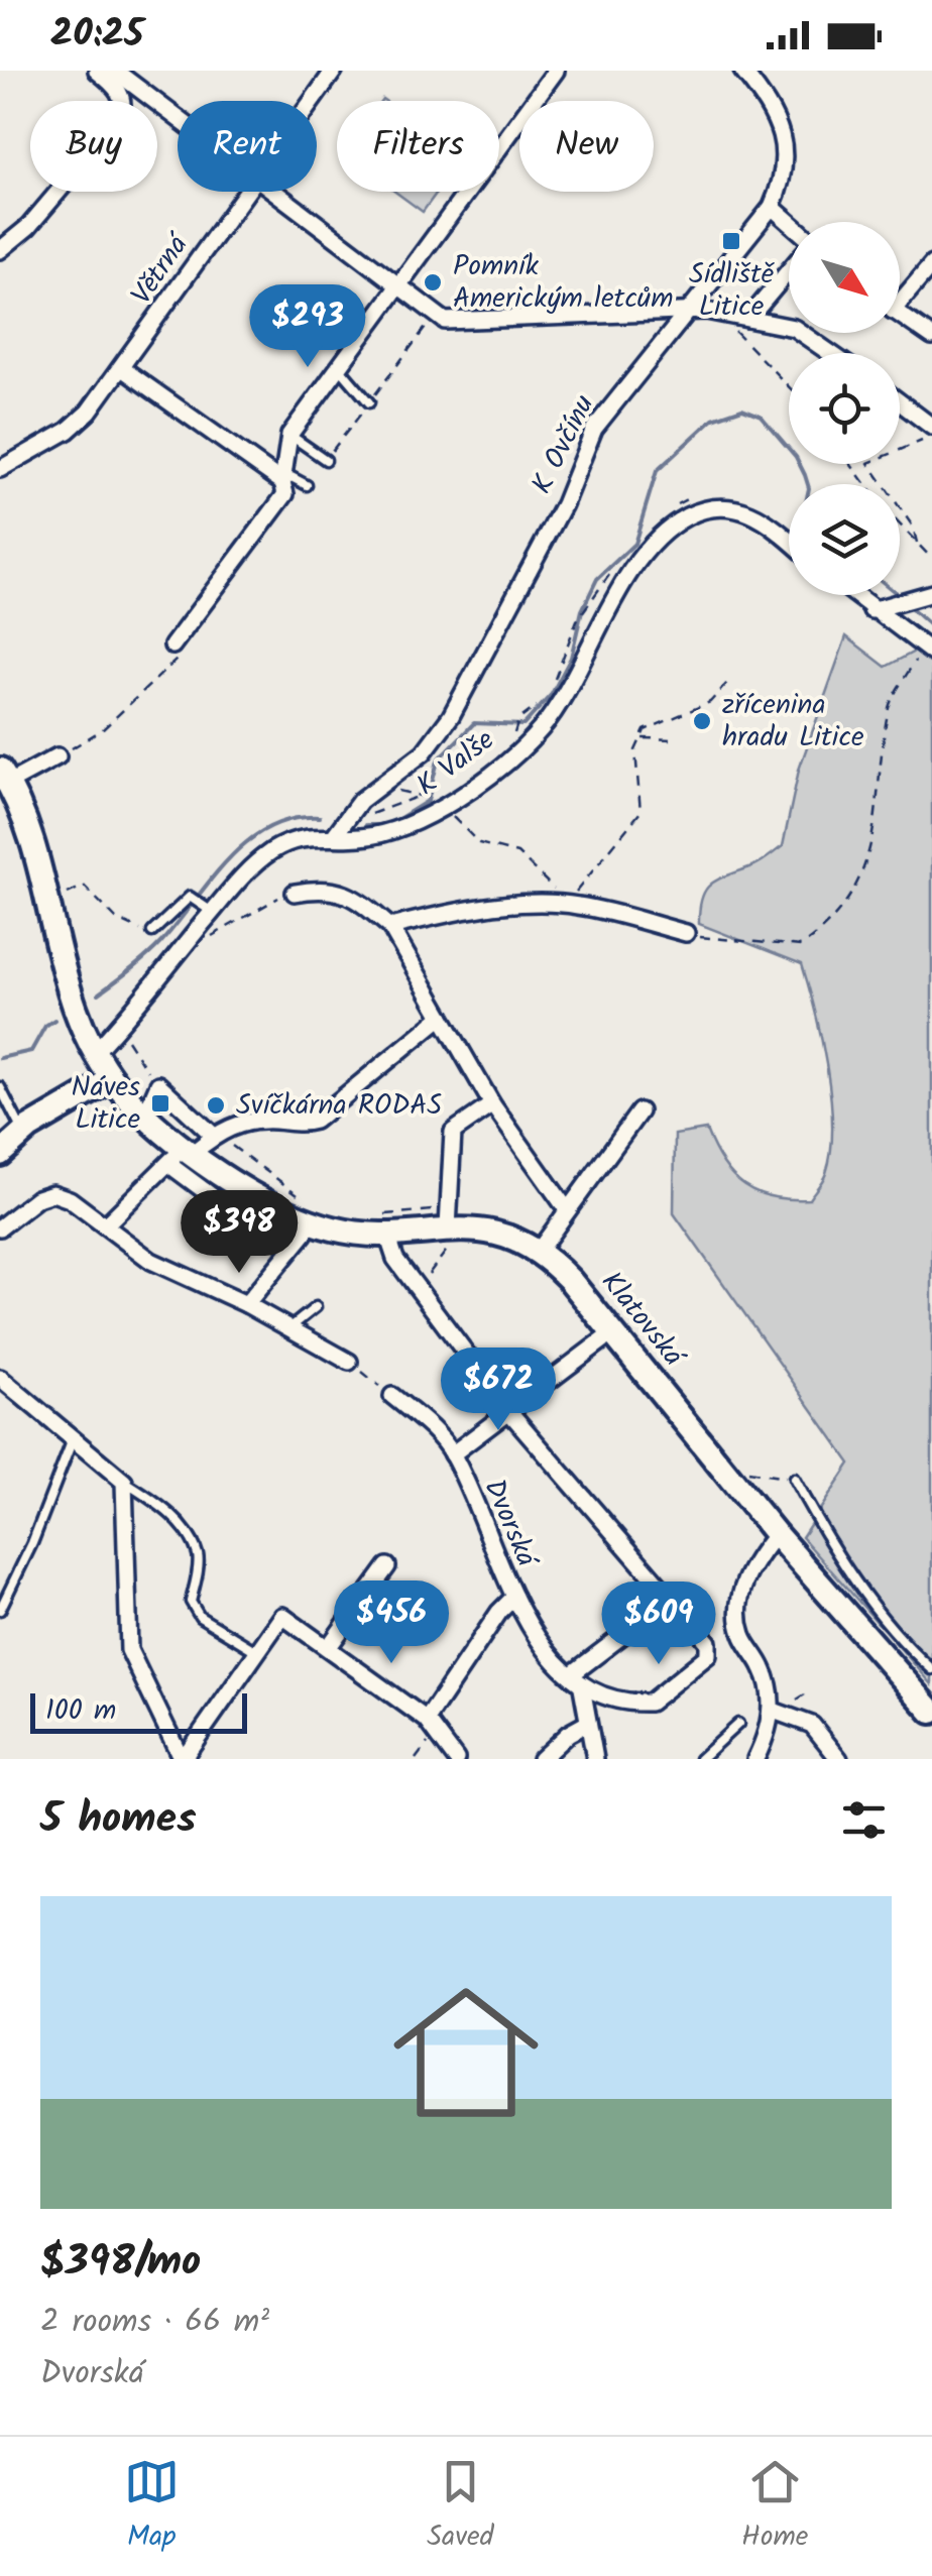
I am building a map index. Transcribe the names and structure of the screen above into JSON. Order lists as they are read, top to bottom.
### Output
{
  "streets": {
    "main road": ["Klatovská"],
    "street": [
      "Větrná",
      "K Ovčínu",
      "K Valše",
      "Dvorská"
    ]
  },
  "crossings": [
    ["K Ovčínu", "K Valše"],
    ["K Valše", "Klatovská"]
  ],
  "places": {
    "transit": ["Sídliště Litice", "Náves Litice"],
    "other": ["Pomník Americkým letcům", "zřícenina hradu Litice", "Svíčkárna RODAS"]
  },
  "scale_bar": "100 m",
  "north": "bottom right",
  "page": {
    "status": "20:25",
    "chip": [
      "Buy",
      "Rent",
      "Filters",
      "New"
    ],
    "price": [
      "$293",
      "$398",
      "$672",
      "$456",
      "$609"
    ],
    "scale": "100 m",
    "heading": "5 homes",
    "list": [
      {
        "name": "$398/mo",
        "note": "2 rooms · 66 m² · Dvorská"
      }
    ],
    "tabs": ["Map", "Saved", "Home"]
  }
}
